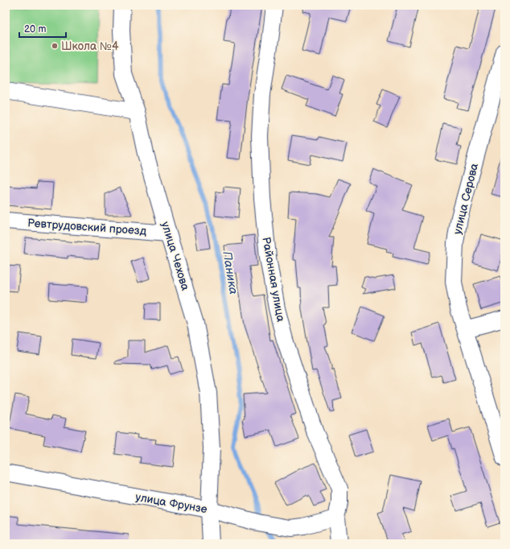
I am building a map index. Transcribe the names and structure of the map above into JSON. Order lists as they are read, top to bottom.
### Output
{
  "streets": {
    "street": [
      "улица Серова",
      "Ревтрудовский проезд",
      "улица Чехова",
      "Районная улица",
      "улица Фрунзе"
    ]
  },
  "crossings": [
    ["Ревтрудовский проезд", "улица Чехова"],
    ["улица Чехова", "улица Фрунзе"],
    ["Районная улица", "улица Фрунзе"]
  ],
  "water": ["Паника"],
  "places": ["Школа №4"],
  "scale_bar": "20 m"
}
